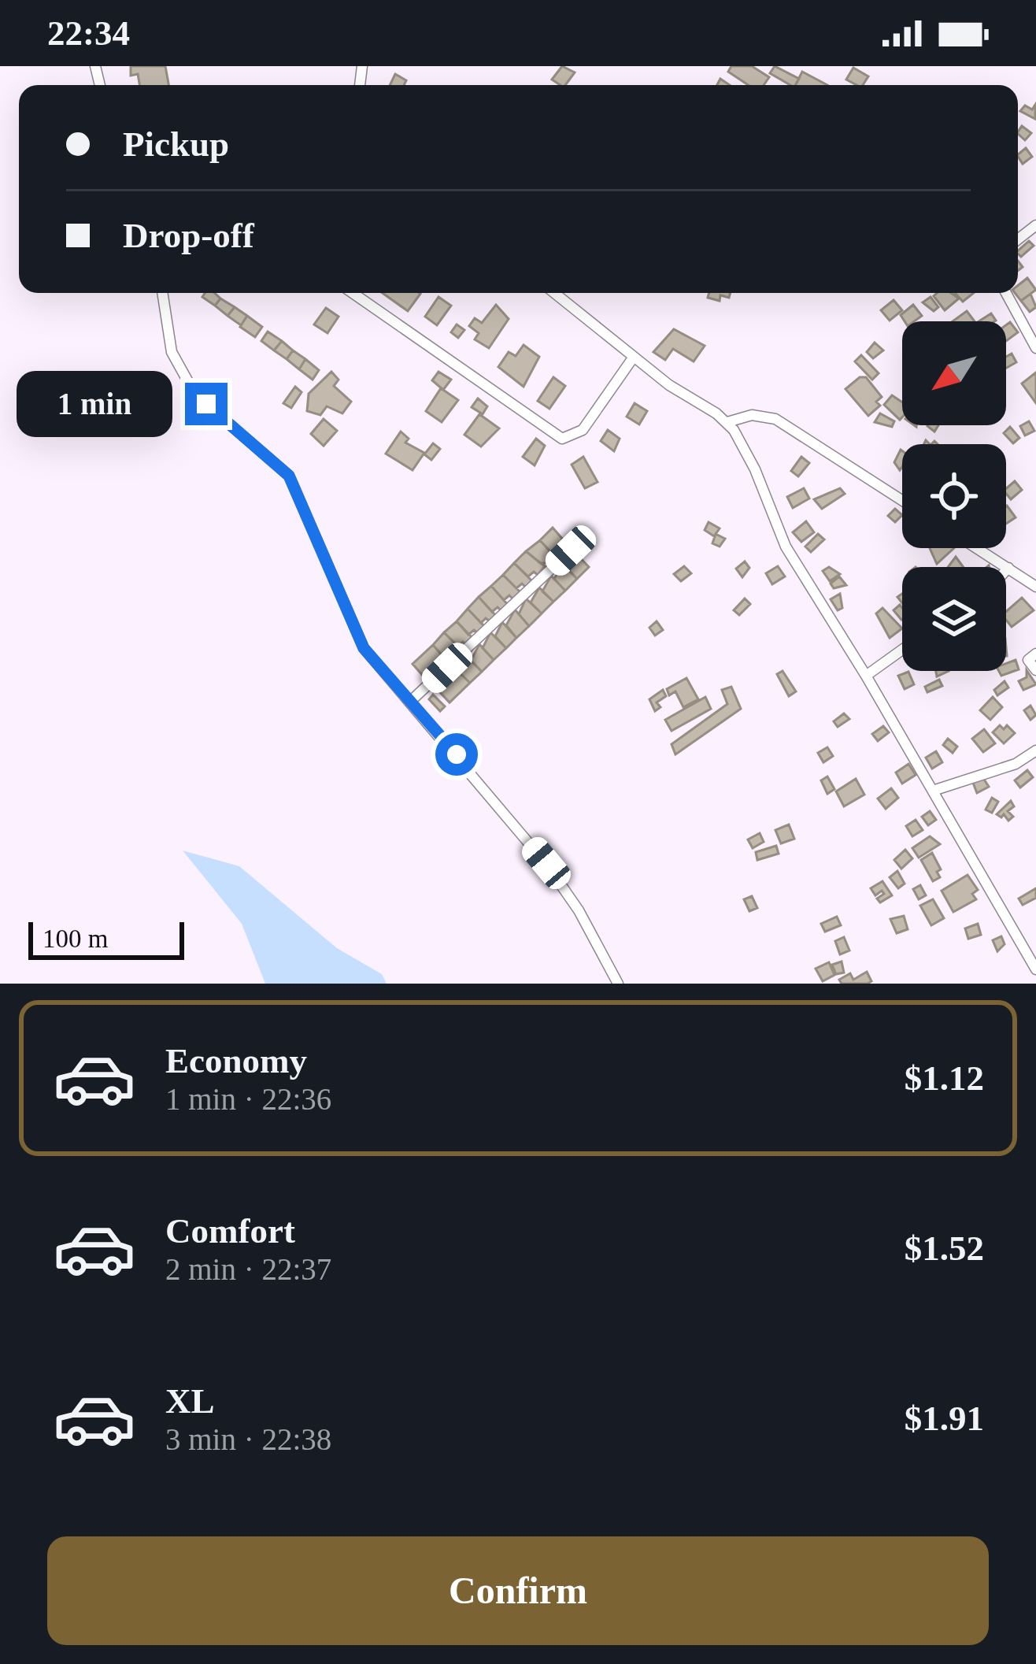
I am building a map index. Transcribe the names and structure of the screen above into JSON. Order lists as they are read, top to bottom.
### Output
{
  "scale_bar": "100 m",
  "north": "bottom left",
  "page": {
    "status": "22:34",
    "banner": ["Pickup", "Drop-off"],
    "bubble": "1 min",
    "scale": "100 m",
    "list": [
      {
        "name": "Economy",
        "note": "1 min · 22:36",
        "value": "$1.12"
      },
      {
        "name": "Comfort",
        "note": "2 min · 22:37",
        "value": "$1.52"
      },
      {
        "name": "XL",
        "note": "3 min · 22:38",
        "value": "$1.91"
      }
    ],
    "buttons": "Confirm"
  }
}
